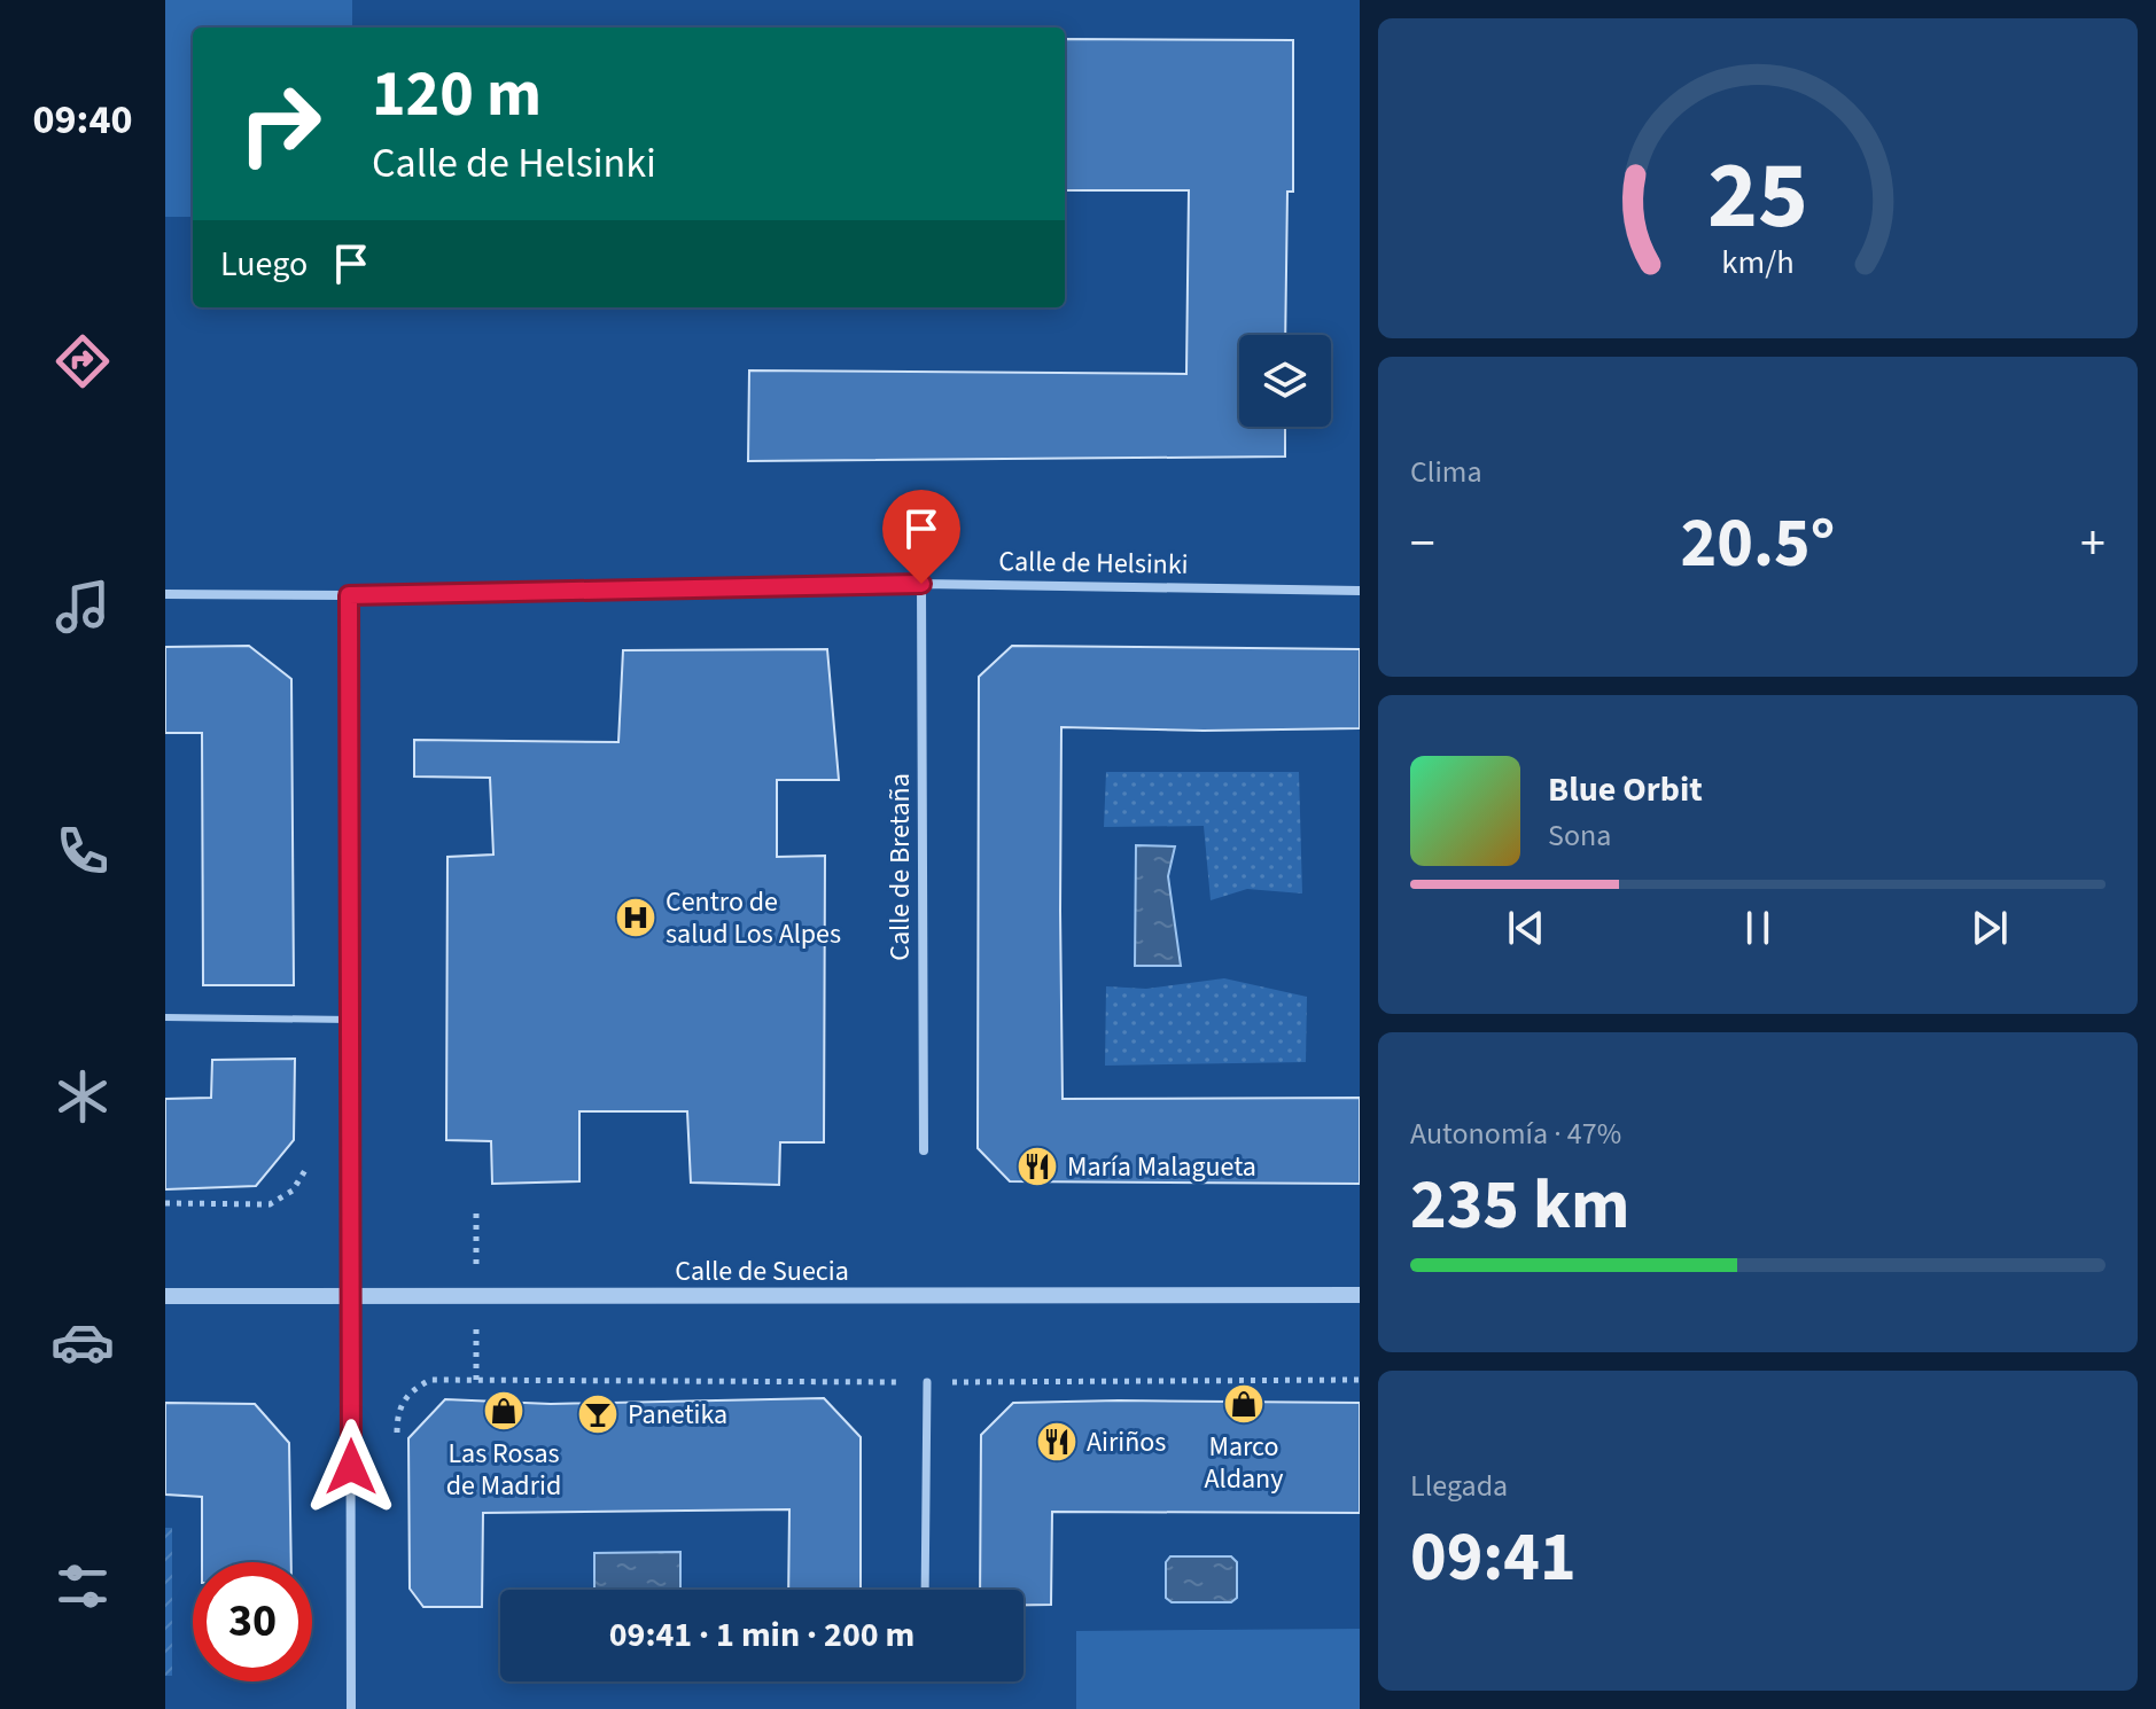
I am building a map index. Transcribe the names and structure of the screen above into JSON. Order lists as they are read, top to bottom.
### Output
{
  "streets": {
    "street": ["Calle de Helsinki", "Calle de Bretaña", "Calle de Suecia"]
  },
  "crossings": [
    ["Calle de Helsinki", "Calle de Bretaña"]
  ],
  "places": {
    "hospital": ["Centro de salud Los Alpes"],
    "restaurant": ["María Malagueta", "Airiños"],
    "shop": ["Marco Aldany", "Las Rosas de Madrid"],
    "bar": ["Panetika"]
  },
  "page": {
    "tabs": "09:40",
    "turn": ["120 m", "Calle de Helsinki"],
    "then": "Luego",
    "tile": [
      "Clima",
      ["Autonomía · 47%", "235 km"],
      ["Llegada", "09:41"]
    ],
    "heat": ["−", "20.5°", "+"],
    "song": ["Blue Orbit", "Sona"],
    "limit": "30",
    "trip": "09:41 · 1 min · 200 m",
    "gauge": ["25", "km/h"]
  }
}
